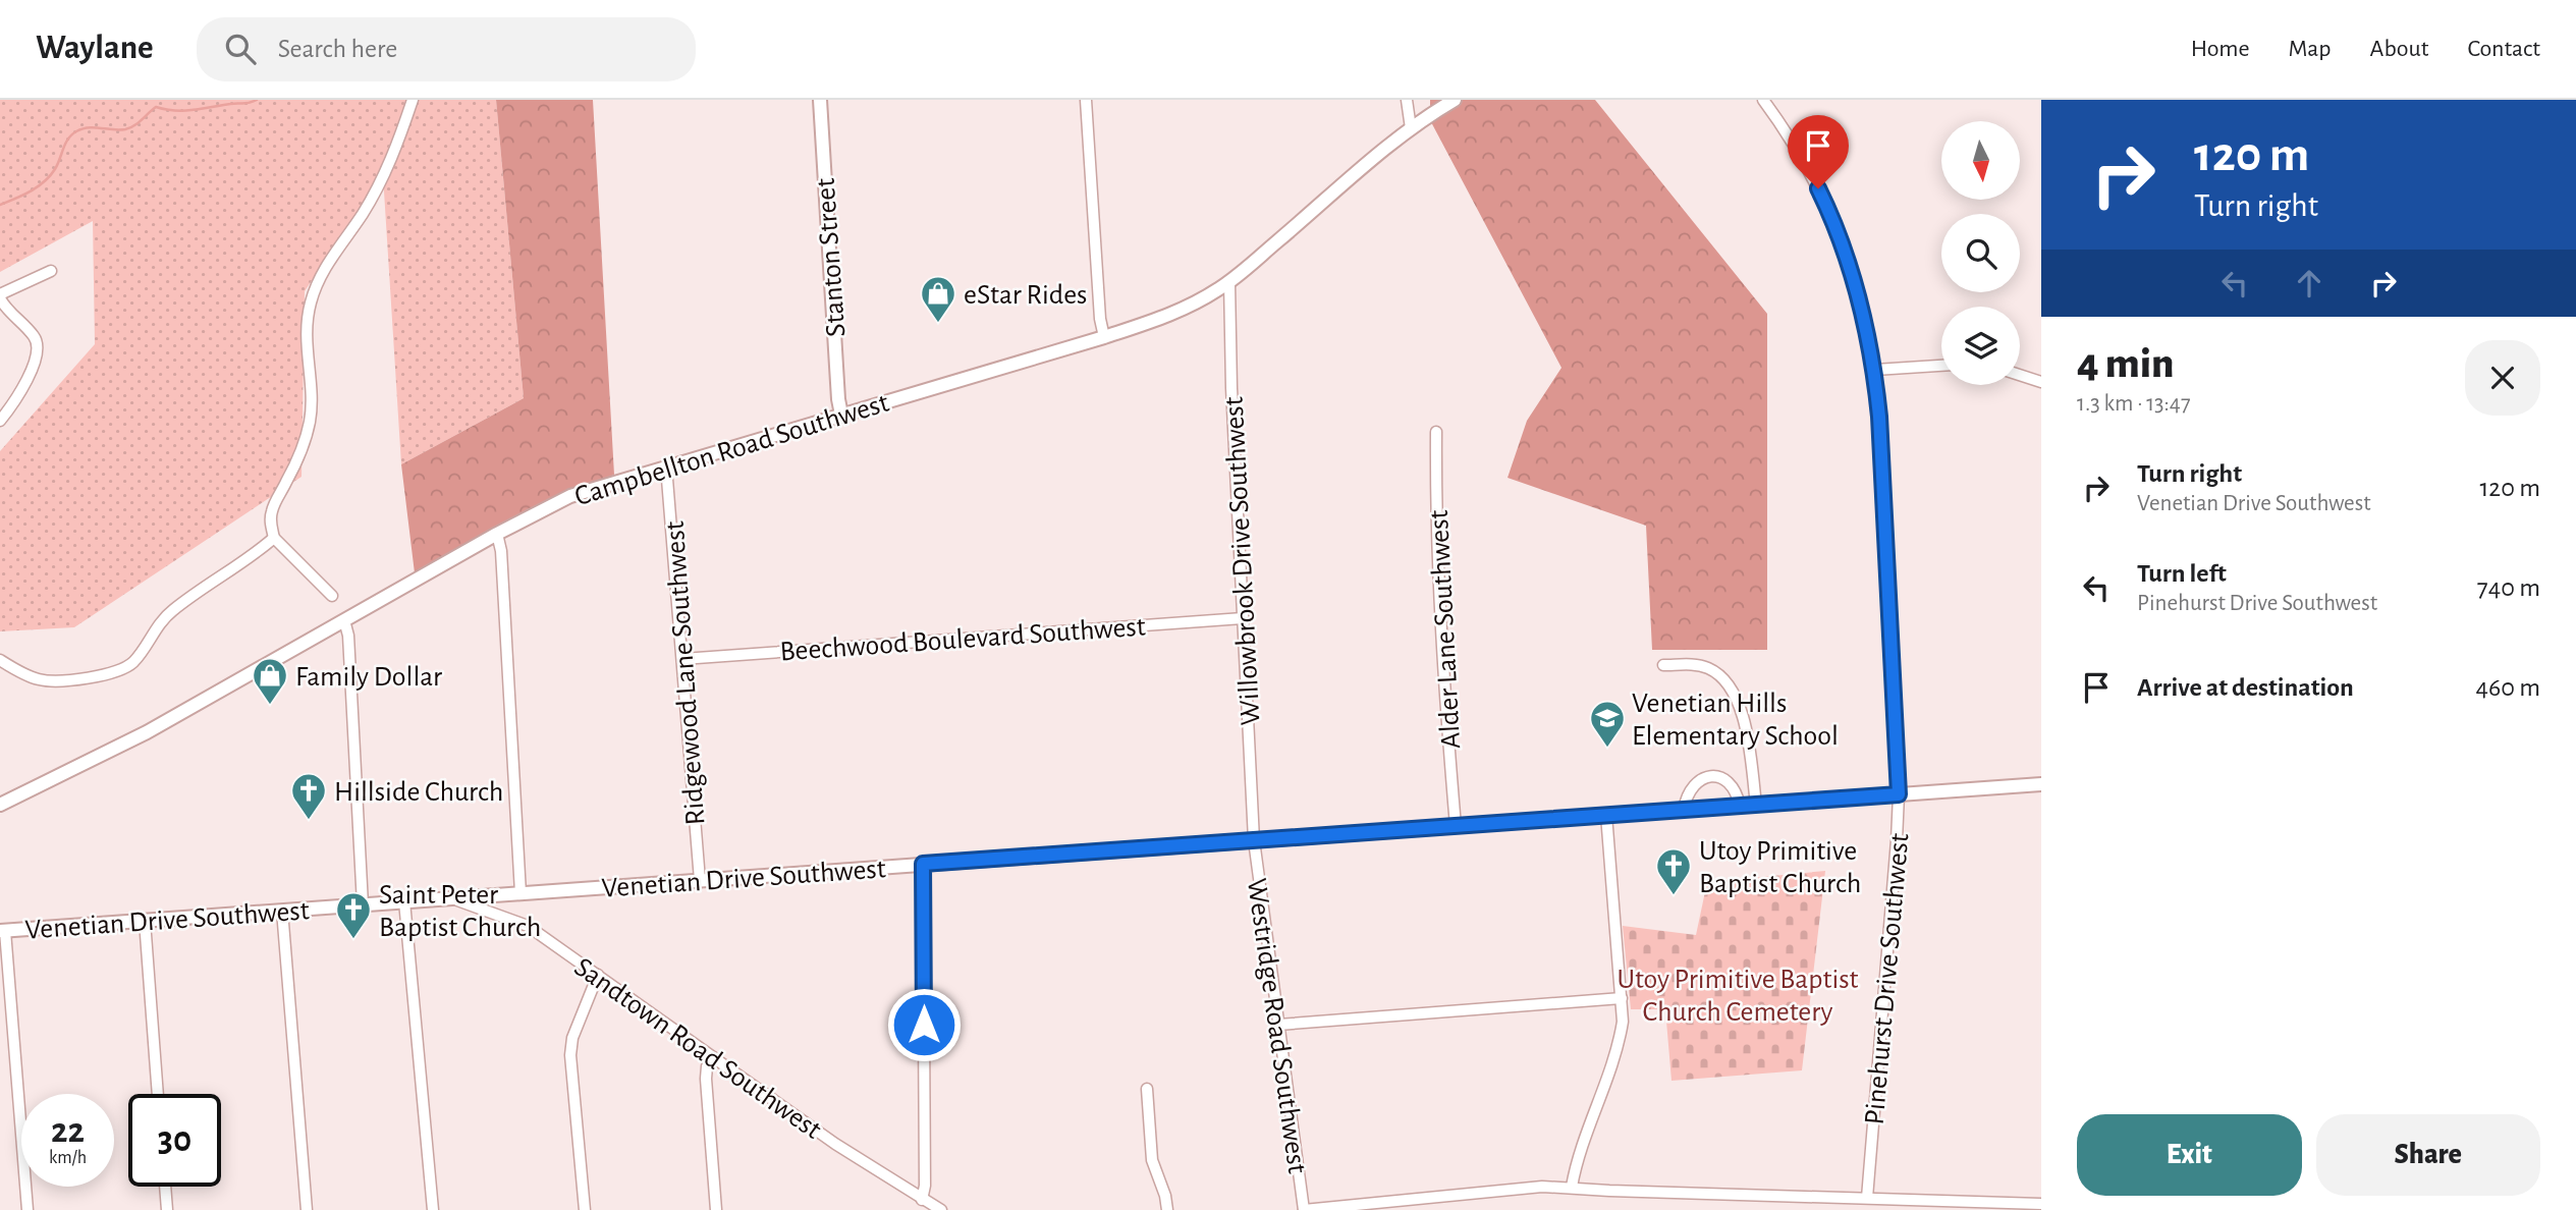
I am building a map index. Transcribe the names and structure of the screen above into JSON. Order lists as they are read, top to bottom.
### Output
{
  "streets": {
    "street": [
      "Stanton Street",
      "Campbellton Road Southwest",
      "Willowbrook Drive Southwest",
      "Alder Lane Southwest",
      "Beechwood Boulevard Southwest",
      "Ridgewood Lane Southwest",
      "Venetian Drive Southwest",
      "Pinehurst Drive Southwest",
      "Westridge Road Southwest",
      "Sandtown Road Southwest"
    ]
  },
  "crossings": [
    ["Stanton Street", "Campbellton Road Southwest"],
    ["Campbellton Road Southwest", "Willowbrook Drive Southwest"],
    ["Campbellton Road Southwest", "Ridgewood Lane Southwest"],
    ["Willowbrook Drive Southwest", "Beechwood Boulevard Southwest"],
    ["Willowbrook Drive Southwest", "Venetian Drive Southwest"],
    ["Willowbrook Drive Southwest", "Westridge Road Southwest"],
    ["Alder Lane Southwest", "Venetian Drive Southwest"],
    ["Beechwood Boulevard Southwest", "Ridgewood Lane Southwest"],
    ["Ridgewood Lane Southwest", "Venetian Drive Southwest"],
    ["Venetian Drive Southwest", "Pinehurst Drive Southwest"],
    ["Venetian Drive Southwest", "Westridge Road Southwest"],
    ["Venetian Drive Southwest", "Sandtown Road Southwest"]
  ],
  "parks": ["Utoy Primitive Baptist Church Cemetery"],
  "places": {
    "shop": ["eStar Rides", "Family Dollar"],
    "school or university": ["Venetian Hills Elementary School"],
    "church": ["Hillside Church", "Utoy Primitive Baptist Church", "Saint Peter Baptist Church"]
  },
  "north": "bottom",
  "page": {
    "header": "Waylane",
    "search": "Search here",
    "nav": [
      "Home",
      "Map",
      "About",
      "Contact"
    ],
    "turn": ["120 m", "Turn right"],
    "heading": ["4 min", "1.3 km · 13:47"],
    "list": [
      {
        "name": "Turn right",
        "note": "Venetian Drive Southwest",
        "value": "120 m"
      },
      {
        "name": "Turn left",
        "note": "Pinehurst Drive Southwest",
        "value": "740 m"
      },
      {
        "name": "Arrive at destination",
        "value": "460 m"
      }
    ],
    "speed": "22 km/h",
    "limit": "30",
    "buttons": ["Exit", "Share"]
  }
}
